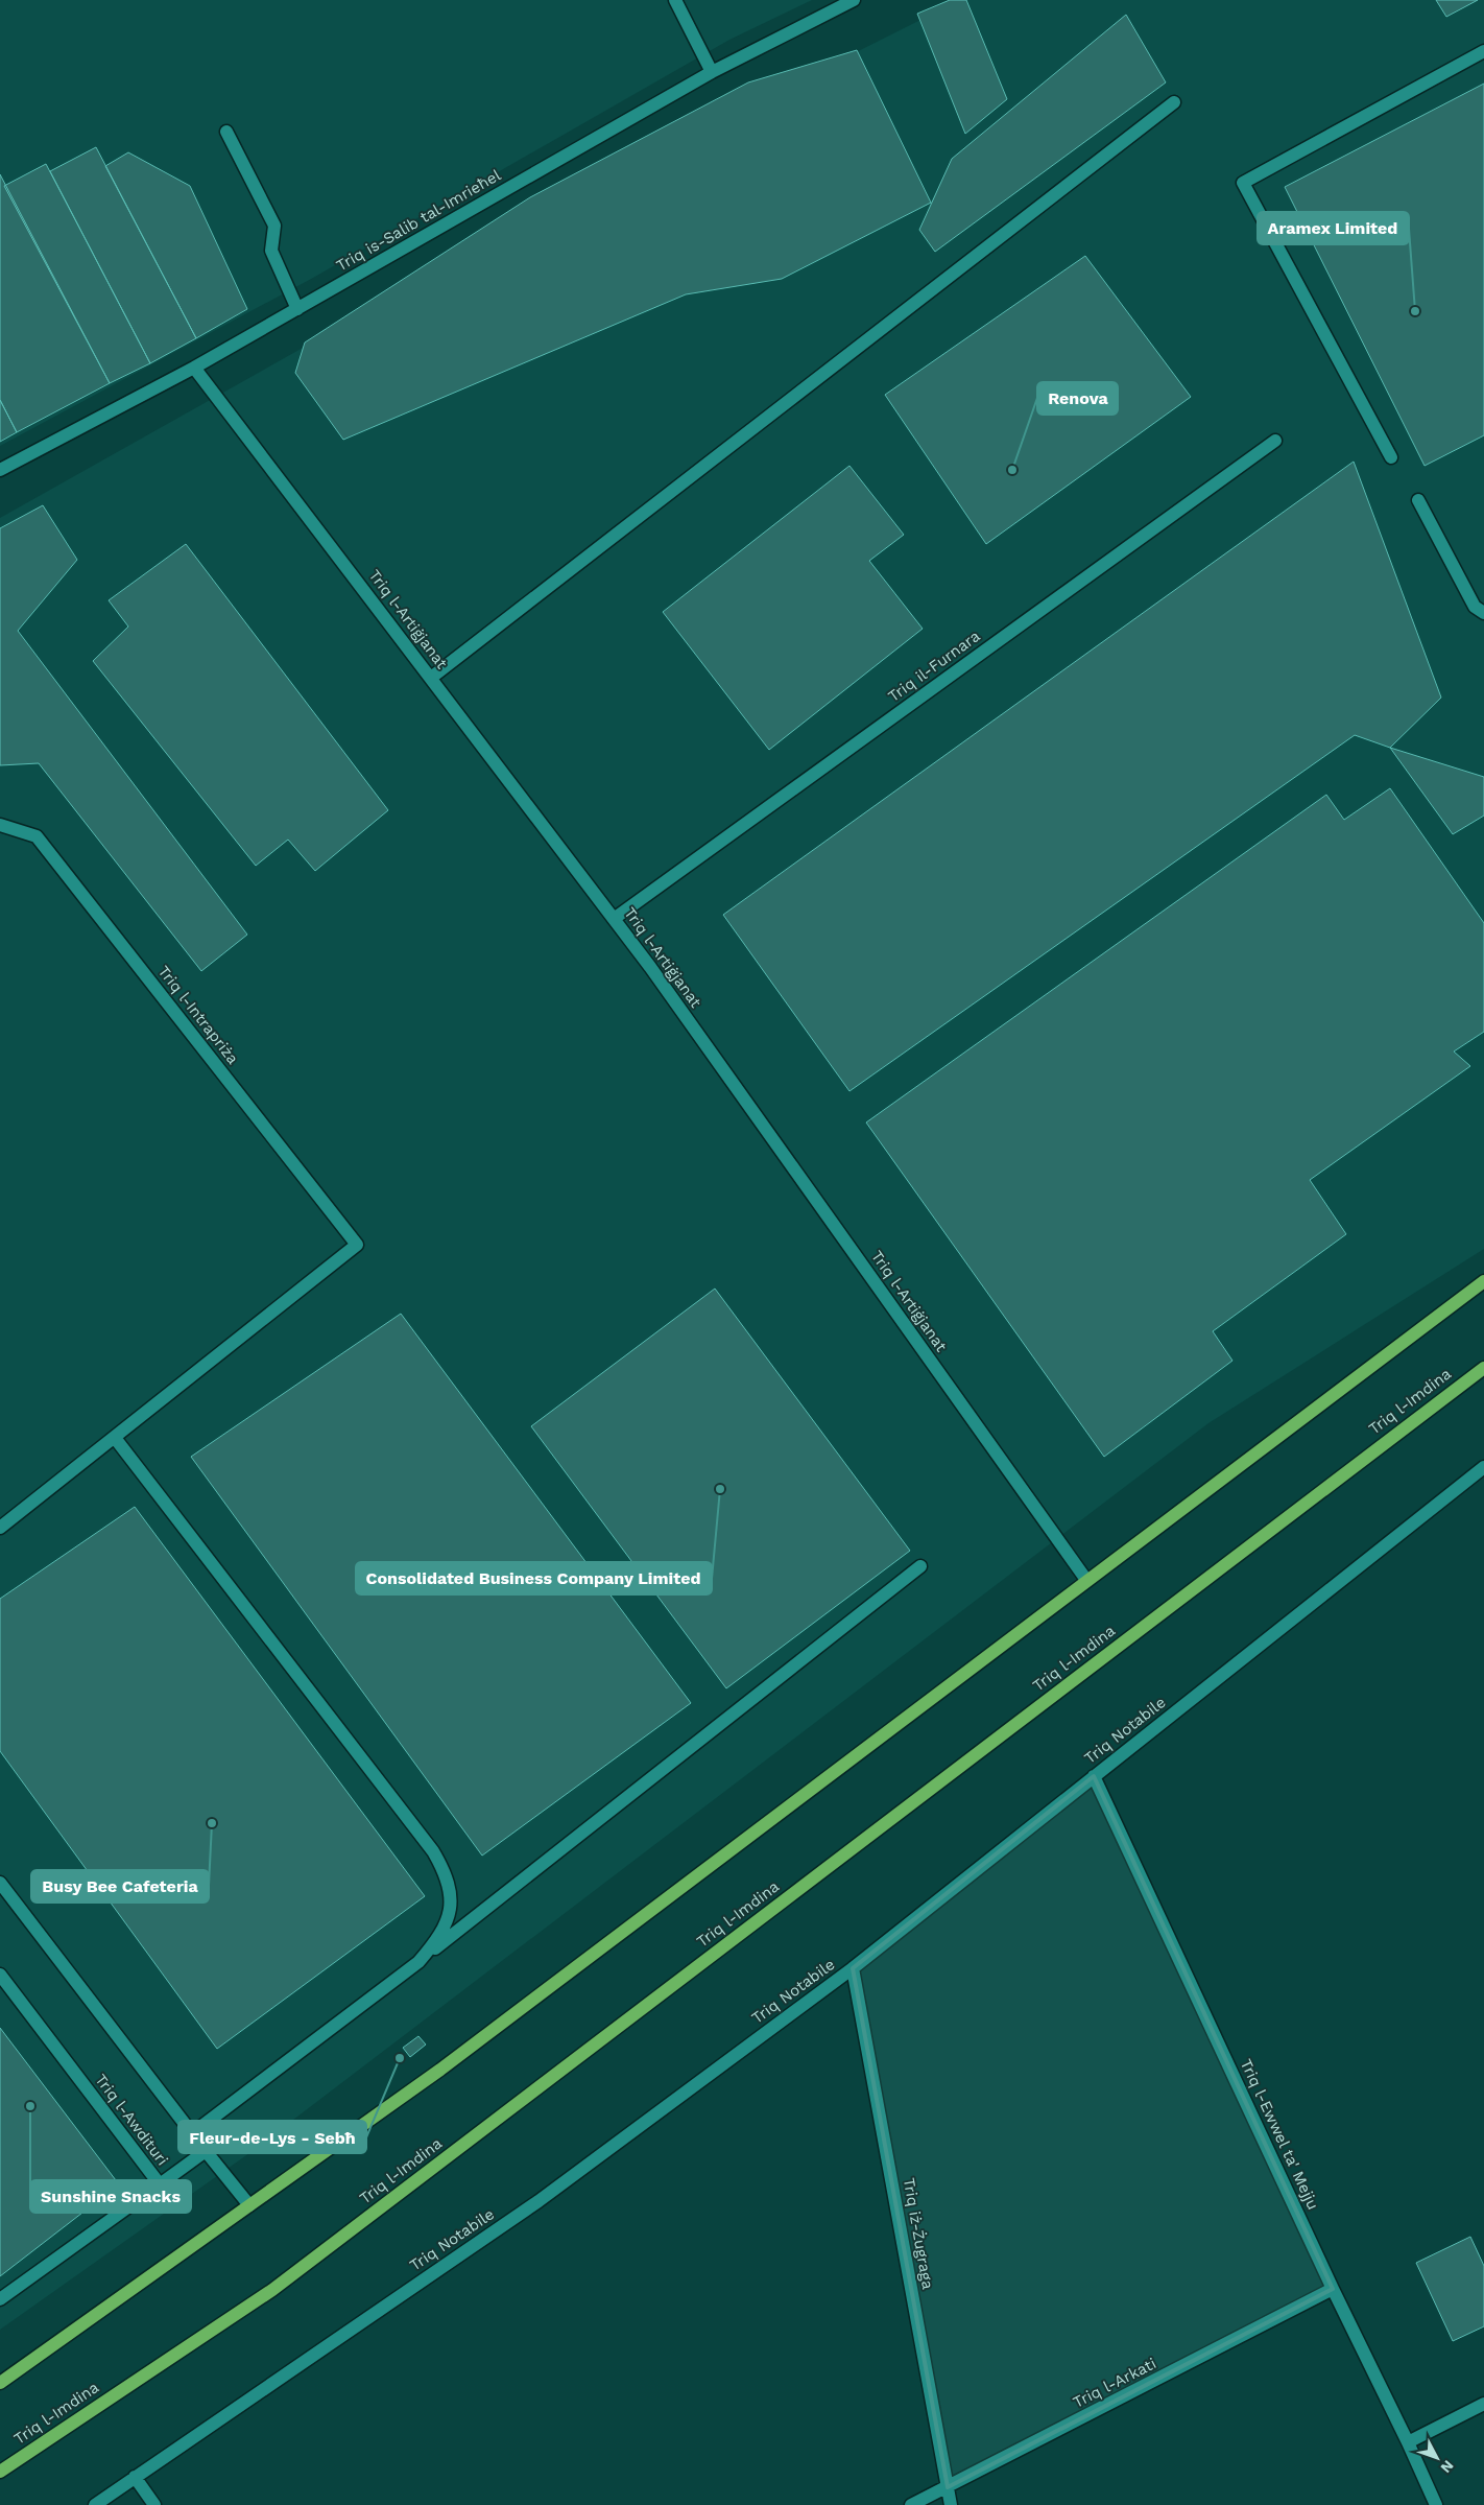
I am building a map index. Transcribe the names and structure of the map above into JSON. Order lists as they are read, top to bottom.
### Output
{
  "streets": {
    "main road": ["Triq l-Imdina"],
    "street": [
      "Triq is-Salib tal-Imrieħel",
      "Triq l-Artiġjanat",
      "Triq il-Furnara",
      "Triq l-Intrapriża",
      "Triq Notabile",
      "Triq l-Awdituri",
      "Triq l-Ewwel ta' Mejju",
      "Triq iż-Żugraga",
      "Triq l-Arkati"
    ]
  },
  "crossings": [
    ["Triq is-Salib tal-Imrieħel", "Triq l-Artiġjanat"],
    ["Triq l-Artiġjanat", "Triq il-Furnara"],
    ["Triq Notabile", "Triq l-Ewwel ta' Mejju"],
    ["Triq Notabile", "Triq iż-Żugraga"],
    ["Triq l-Ewwel ta' Mejju", "Triq l-Arkati"],
    ["Triq iż-Żugraga", "Triq l-Arkati"]
  ],
  "places": [
    "Aramex Limited",
    "Renova",
    "Consolidated Business Company Limited",
    "Busy Bee Cafeteria",
    "Fleur-de-Lys - Sebħ",
    "Sunshine Snacks"
  ],
  "north": "bottom right"
}
